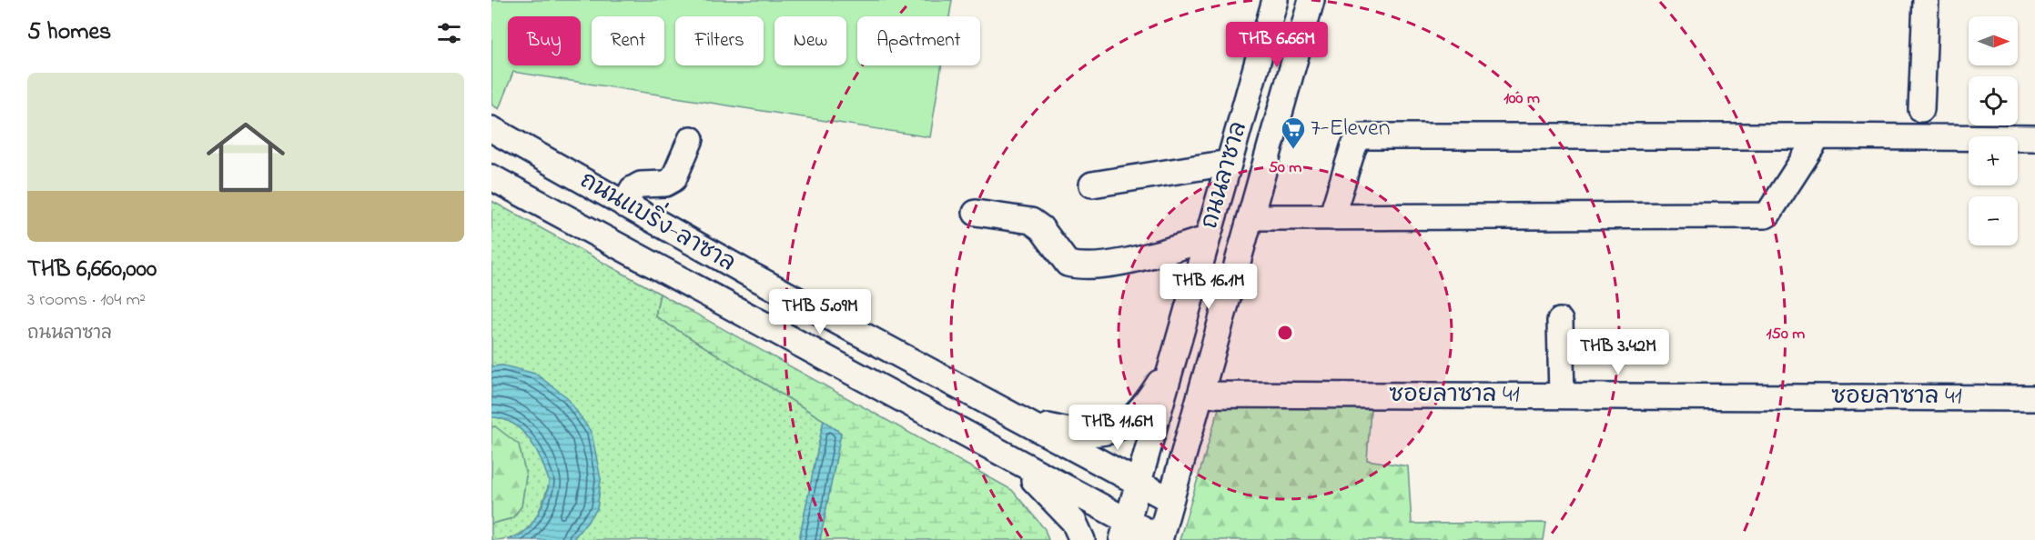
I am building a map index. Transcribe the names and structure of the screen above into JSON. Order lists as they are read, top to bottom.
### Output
{
  "streets": {
    "street": ["ถนนลาซาล", "ถนนแบริ่ง-ลาซาล", "ซอยลาซาล 41"]
  },
  "crossings": [
    ["ถนนลาซาล", "ถนนแบริ่ง-ลาซาล"],
    ["ถนนลาซาล", "ซอยลาซาล 41"]
  ],
  "places": {
    "supermarket": ["7-Eleven"]
  },
  "north": "right",
  "page": {
    "heading": "5 homes",
    "map_buttons": ["+", "−"],
    "chip": [
      "Buy",
      "Rent",
      "Filters",
      "New",
      "Apartment"
    ],
    "price": [
      "THB 6.66M",
      "THB 16.1M",
      "THB 5.09M",
      "THB 3.42M",
      "THB 11.6M"
    ],
    "list": [
      {
        "name": "THB 6,660,000",
        "note": "3 rooms · 104 m² · ถนนลาซาล"
      }
    ]
  },
  "rings": ["100 m", "50 m", "150 m"]
}
